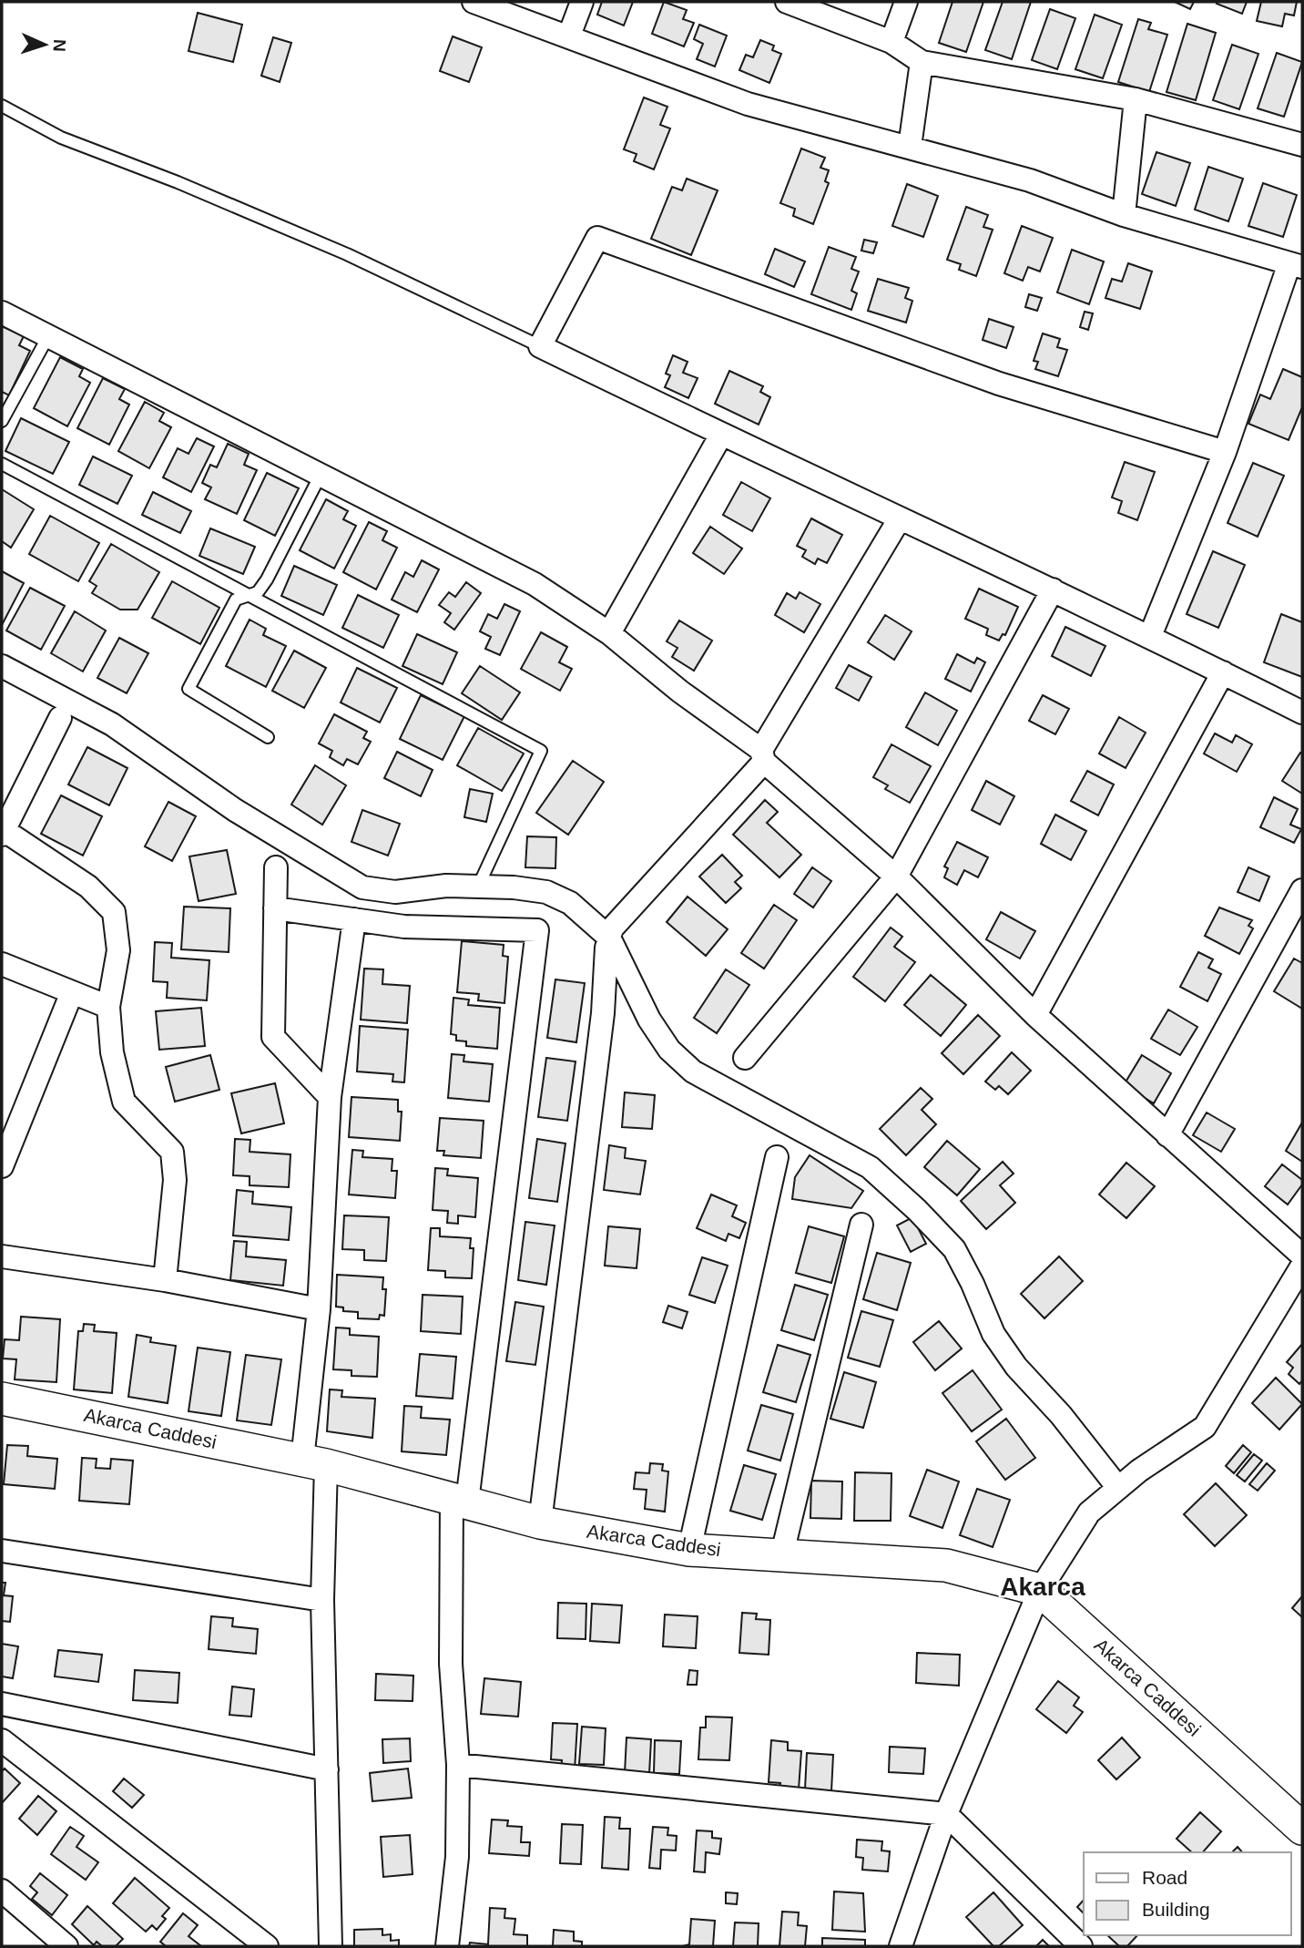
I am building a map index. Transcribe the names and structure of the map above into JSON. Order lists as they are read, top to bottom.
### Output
{
  "streets": {
    "main road": ["Akarca Caddesi"]
  },
  "districts": ["Akarca"],
  "legend": ["Road", "Building"],
  "north": "right"
}
